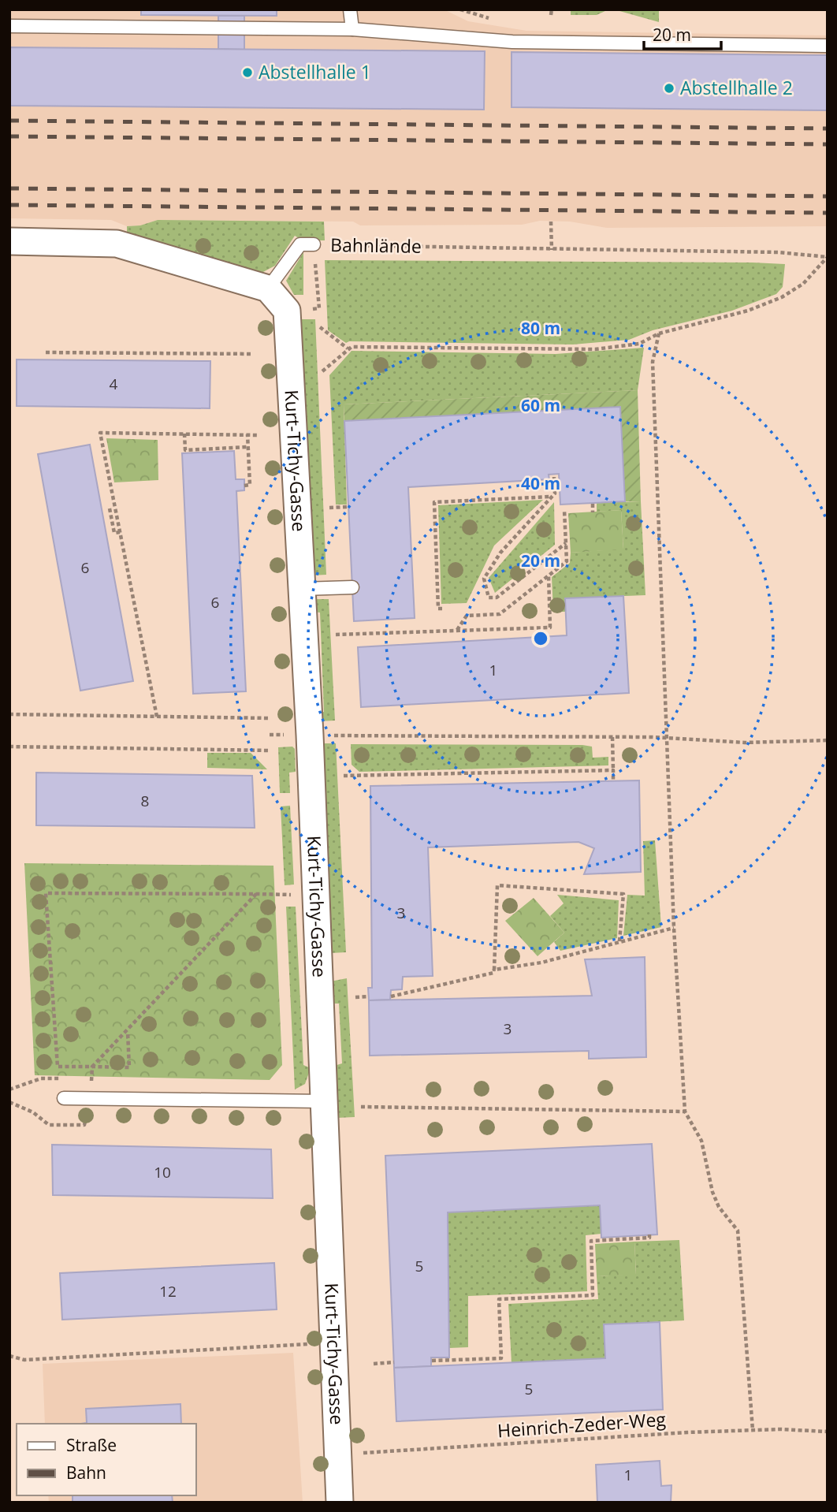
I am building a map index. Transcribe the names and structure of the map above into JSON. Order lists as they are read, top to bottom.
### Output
{
  "streets": {
    "street": ["Kurt-Tichy-Gasse"],
    "path": ["Bahnlände", "Heinrich-Zeder-Weg"]
  },
  "crossings": [
    ["Bahnlände", "Kurt-Tichy-Gasse"],
    ["Kurt-Tichy-Gasse", "Heinrich-Zeder-Weg"]
  ],
  "places": ["Abstellhalle 1", "Abstellhalle 2"],
  "house_numbers": [
    "4",
    "6",
    "6",
    "1",
    "8",
    "3",
    "3",
    "10",
    "5",
    "12",
    "5",
    "1"
  ],
  "legend": ["Straße", "Bahn"],
  "scale_bar": "20 m",
  "rings": [
    "80 m",
    "60 m",
    "40 m",
    "20 m"
  ]
}
